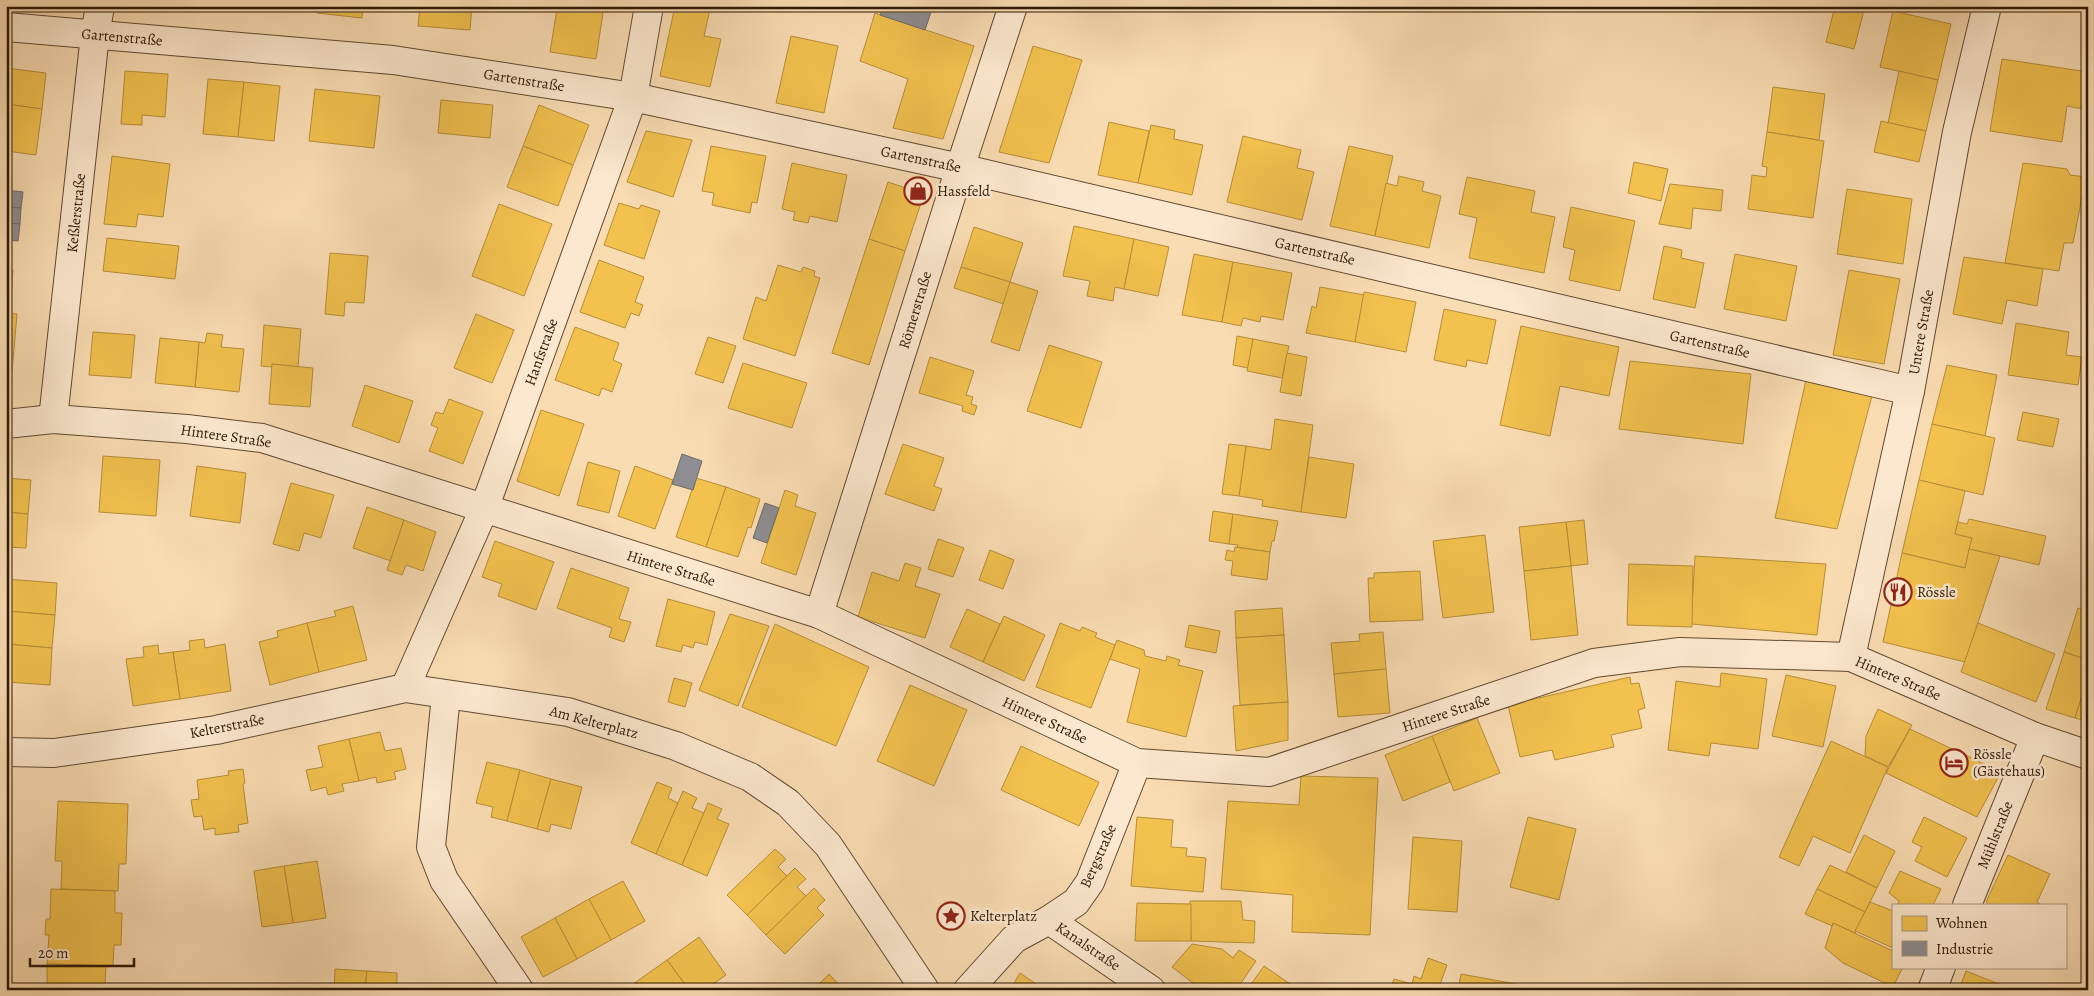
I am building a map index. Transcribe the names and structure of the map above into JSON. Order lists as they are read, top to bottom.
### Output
{
  "streets": {
    "street": [
      "Gartenstraße",
      "Keßlerstraße",
      "Römerstraße",
      "Untere Straße",
      "Hanfstraße",
      "Hintere Straße",
      "Am Kelterplatz",
      "Kelterstraße",
      "Mühlstraße",
      "Bergstraße",
      "Kanalstraße"
    ]
  },
  "crossings": [
    ["Gartenstraße", "Keßlerstraße"],
    ["Gartenstraße", "Römerstraße"],
    ["Gartenstraße", "Untere Straße"],
    ["Gartenstraße", "Hanfstraße"],
    ["Keßlerstraße", "Hintere Straße"],
    ["Römerstraße", "Hintere Straße"],
    ["Untere Straße", "Hintere Straße"],
    ["Hanfstraße", "Hintere Straße"],
    ["Hanfstraße", "Kelterstraße"],
    ["Hintere Straße", "Mühlstraße"],
    ["Hintere Straße", "Bergstraße"],
    ["Am Kelterplatz", "Kelterstraße"],
    ["Bergstraße", "Kanalstraße"]
  ],
  "places": {
    "shop": ["Hassfeld"],
    "restaurant": ["Rössle"],
    "hotel": ["Rössle (Gästehaus)"],
    "place": ["Kelterplatz"]
  },
  "legend": ["Wohnen", "Industrie"],
  "scale_bar": "20 m"
}
